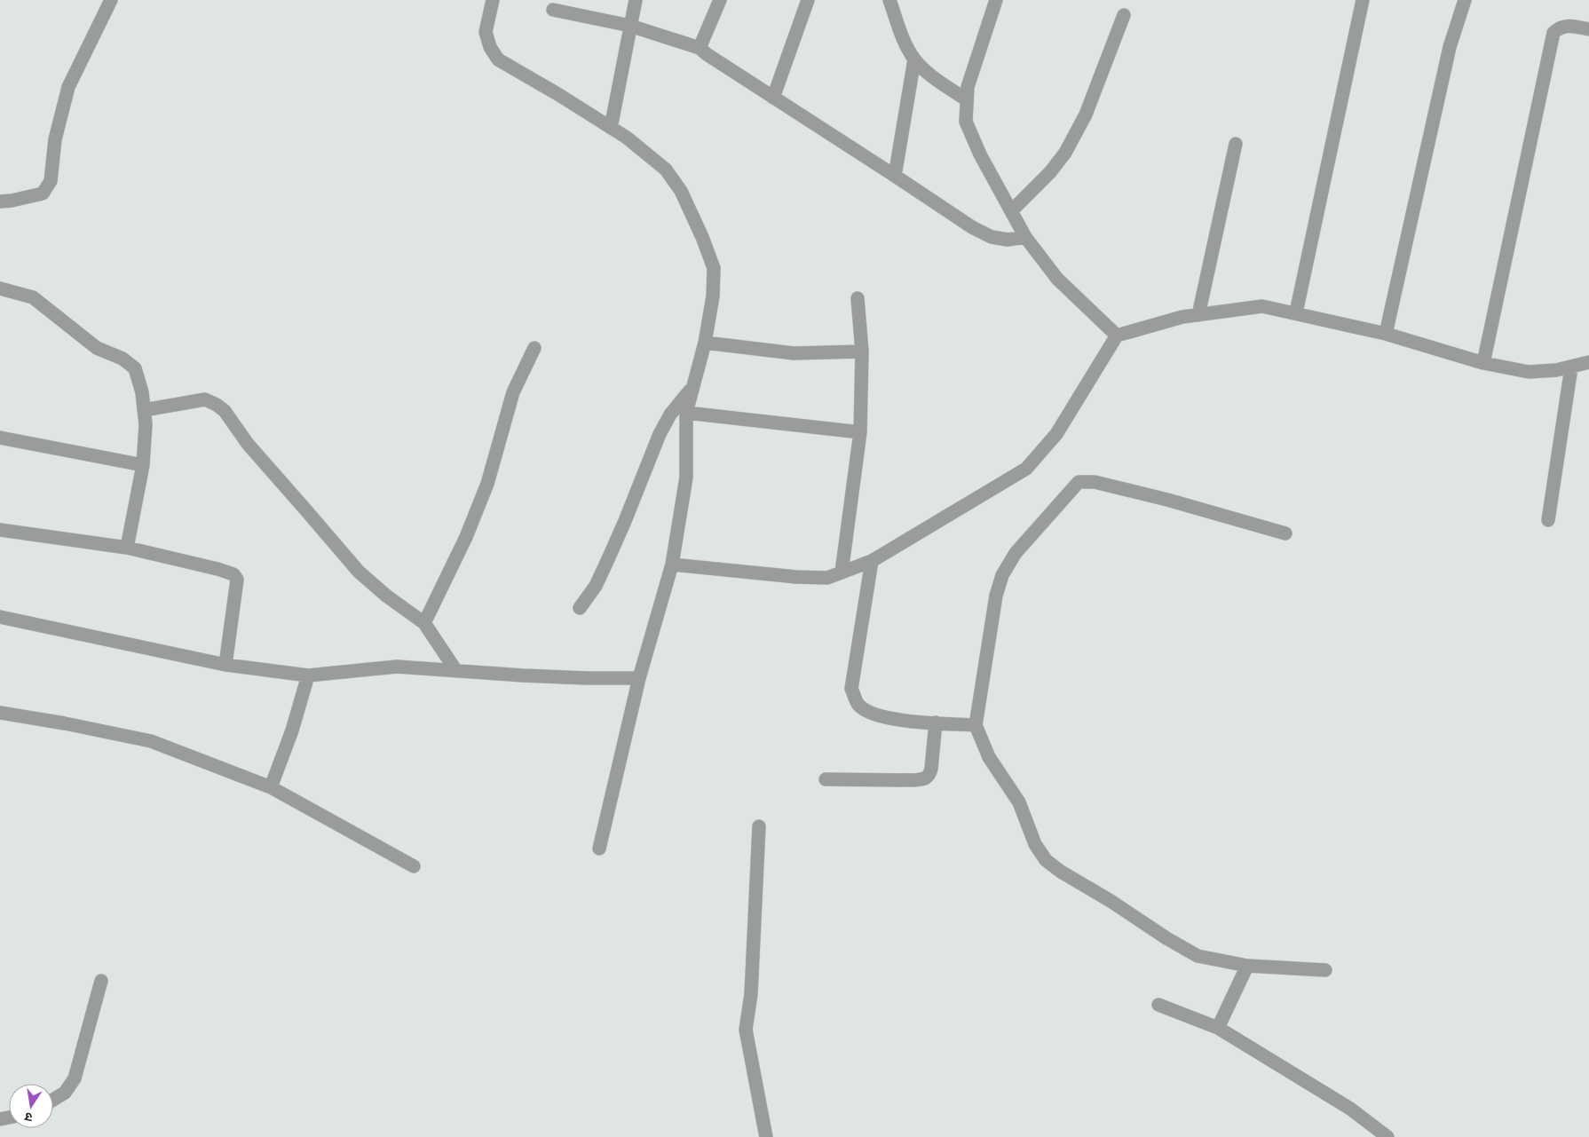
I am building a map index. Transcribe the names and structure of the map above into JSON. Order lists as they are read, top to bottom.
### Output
{
  "north": "bottom"
}
